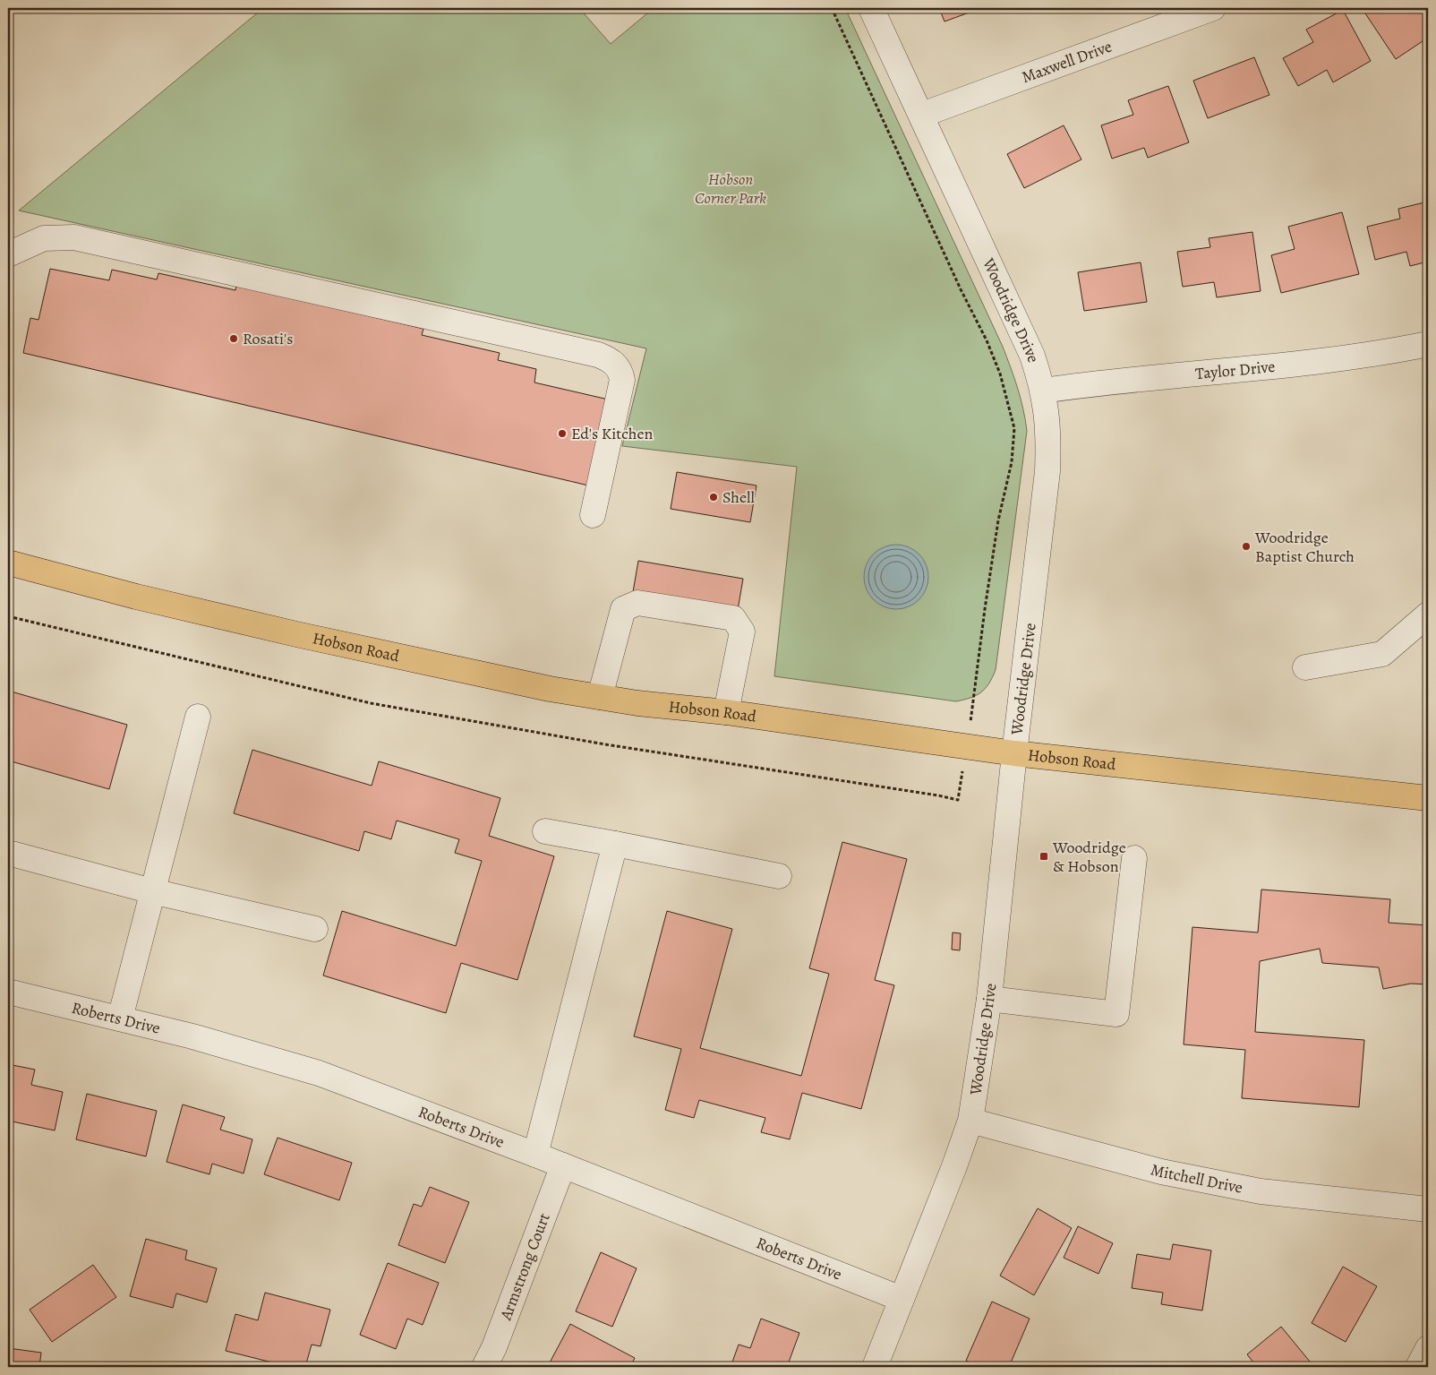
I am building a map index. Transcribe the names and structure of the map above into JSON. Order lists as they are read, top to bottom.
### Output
{
  "streets": {
    "main road": ["Hobson Road"],
    "street": [
      "Maxwell Drive",
      "Woodridge Drive",
      "Taylor Drive",
      "Roberts Drive",
      "Mitchell Drive",
      "Armstrong Court"
    ]
  },
  "crossings": [
    ["Maxwell Drive", "Woodridge Drive"],
    ["Woodridge Drive", "Taylor Drive"],
    ["Woodridge Drive", "Hobson Road"],
    ["Woodridge Drive", "Roberts Drive"],
    ["Woodridge Drive", "Mitchell Drive"],
    ["Roberts Drive", "Armstrong Court"]
  ],
  "parks": ["Hobson Corner Park"],
  "places": {
    "other": [
      "Rosati's",
      "Ed's Kitchen",
      "Shell",
      "Woodridge Baptist Church"
    ],
    "transit": ["Woodridge & Hobson"]
  }
}
